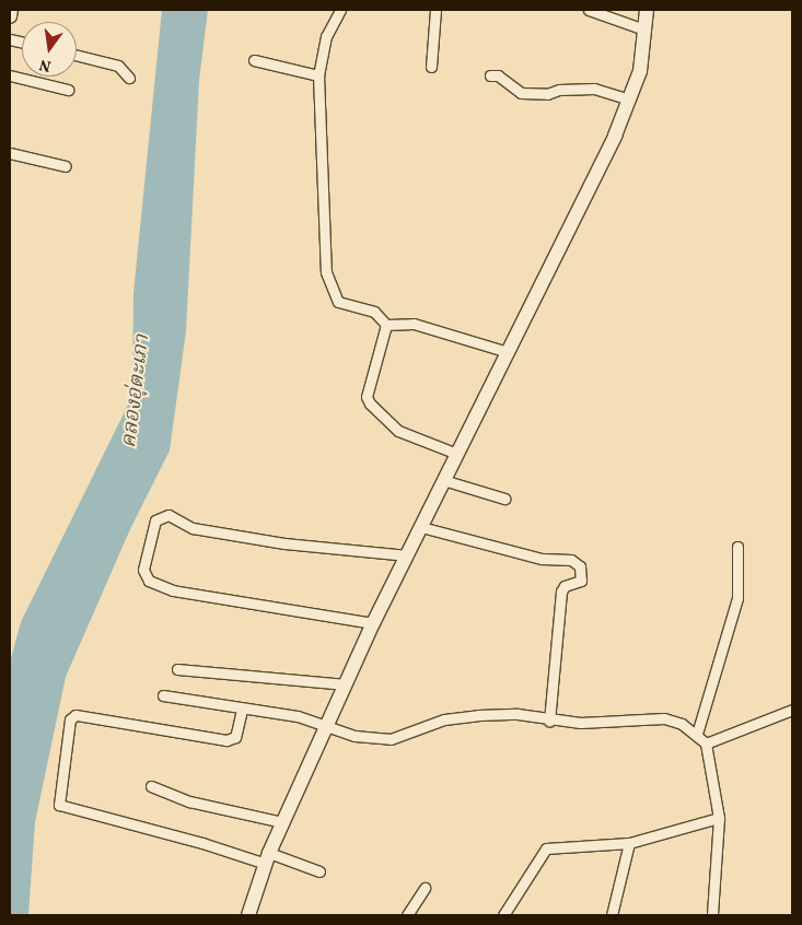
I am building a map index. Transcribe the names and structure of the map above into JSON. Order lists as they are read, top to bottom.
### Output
{
  "water": ["คลองอุ่ตะเภา"],
  "north": "bottom"
}
